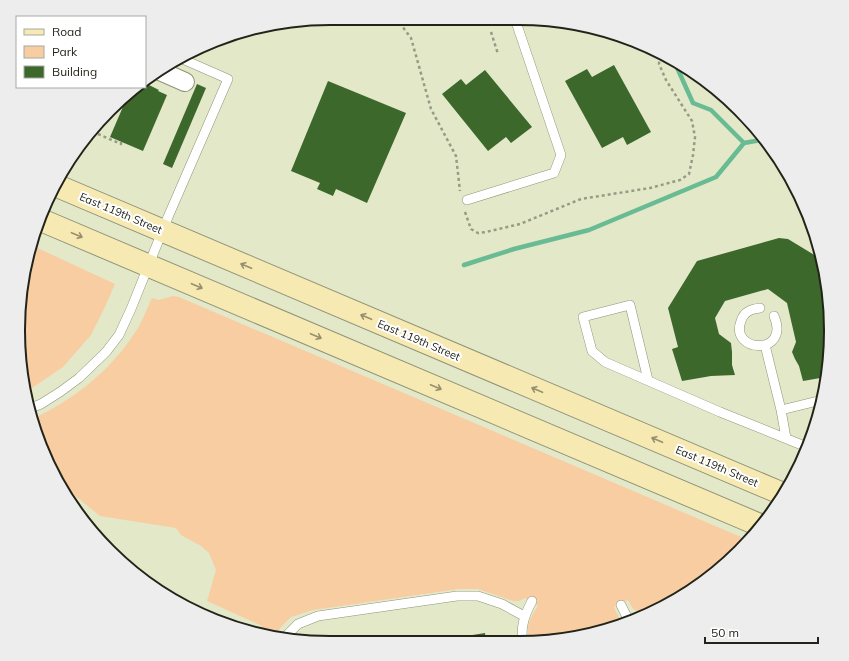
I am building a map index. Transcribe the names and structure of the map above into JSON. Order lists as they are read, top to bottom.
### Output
{
  "streets": {
    "main road": ["East 119th Street"]
  },
  "legend": ["Road", "Park", "Building"],
  "scale_bar": "50 m"
}
